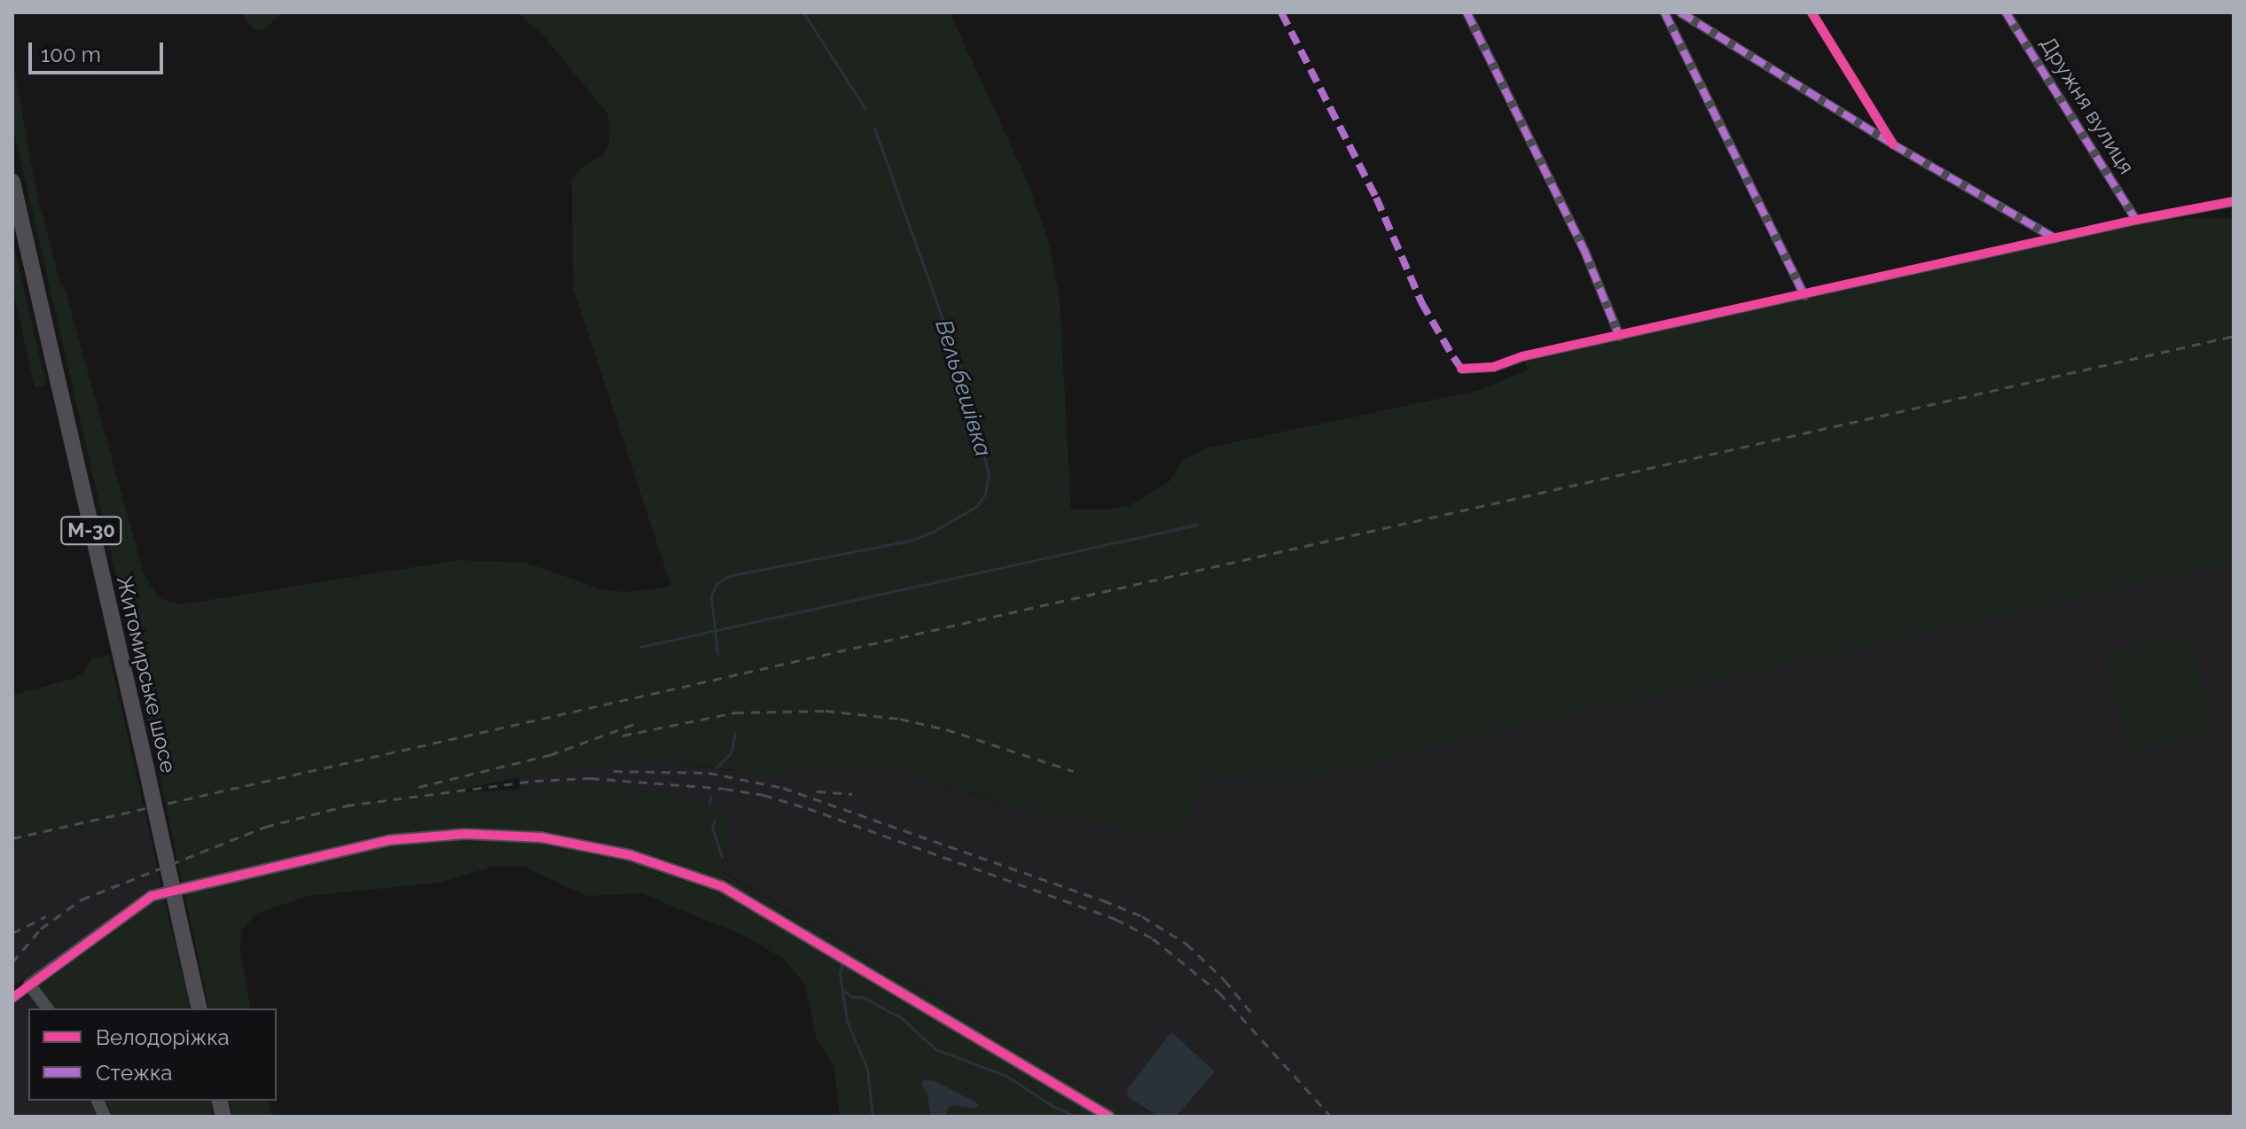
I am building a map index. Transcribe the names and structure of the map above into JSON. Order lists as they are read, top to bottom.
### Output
{
  "streets": {
    "highway": ["М-30", "Житомирське шосе"],
    "street": ["Дружня вулиця"]
  },
  "water": ["Вельбешівка"],
  "legend": ["Велодоріжка", "Стежка"],
  "scale_bar": "100 m"
}
